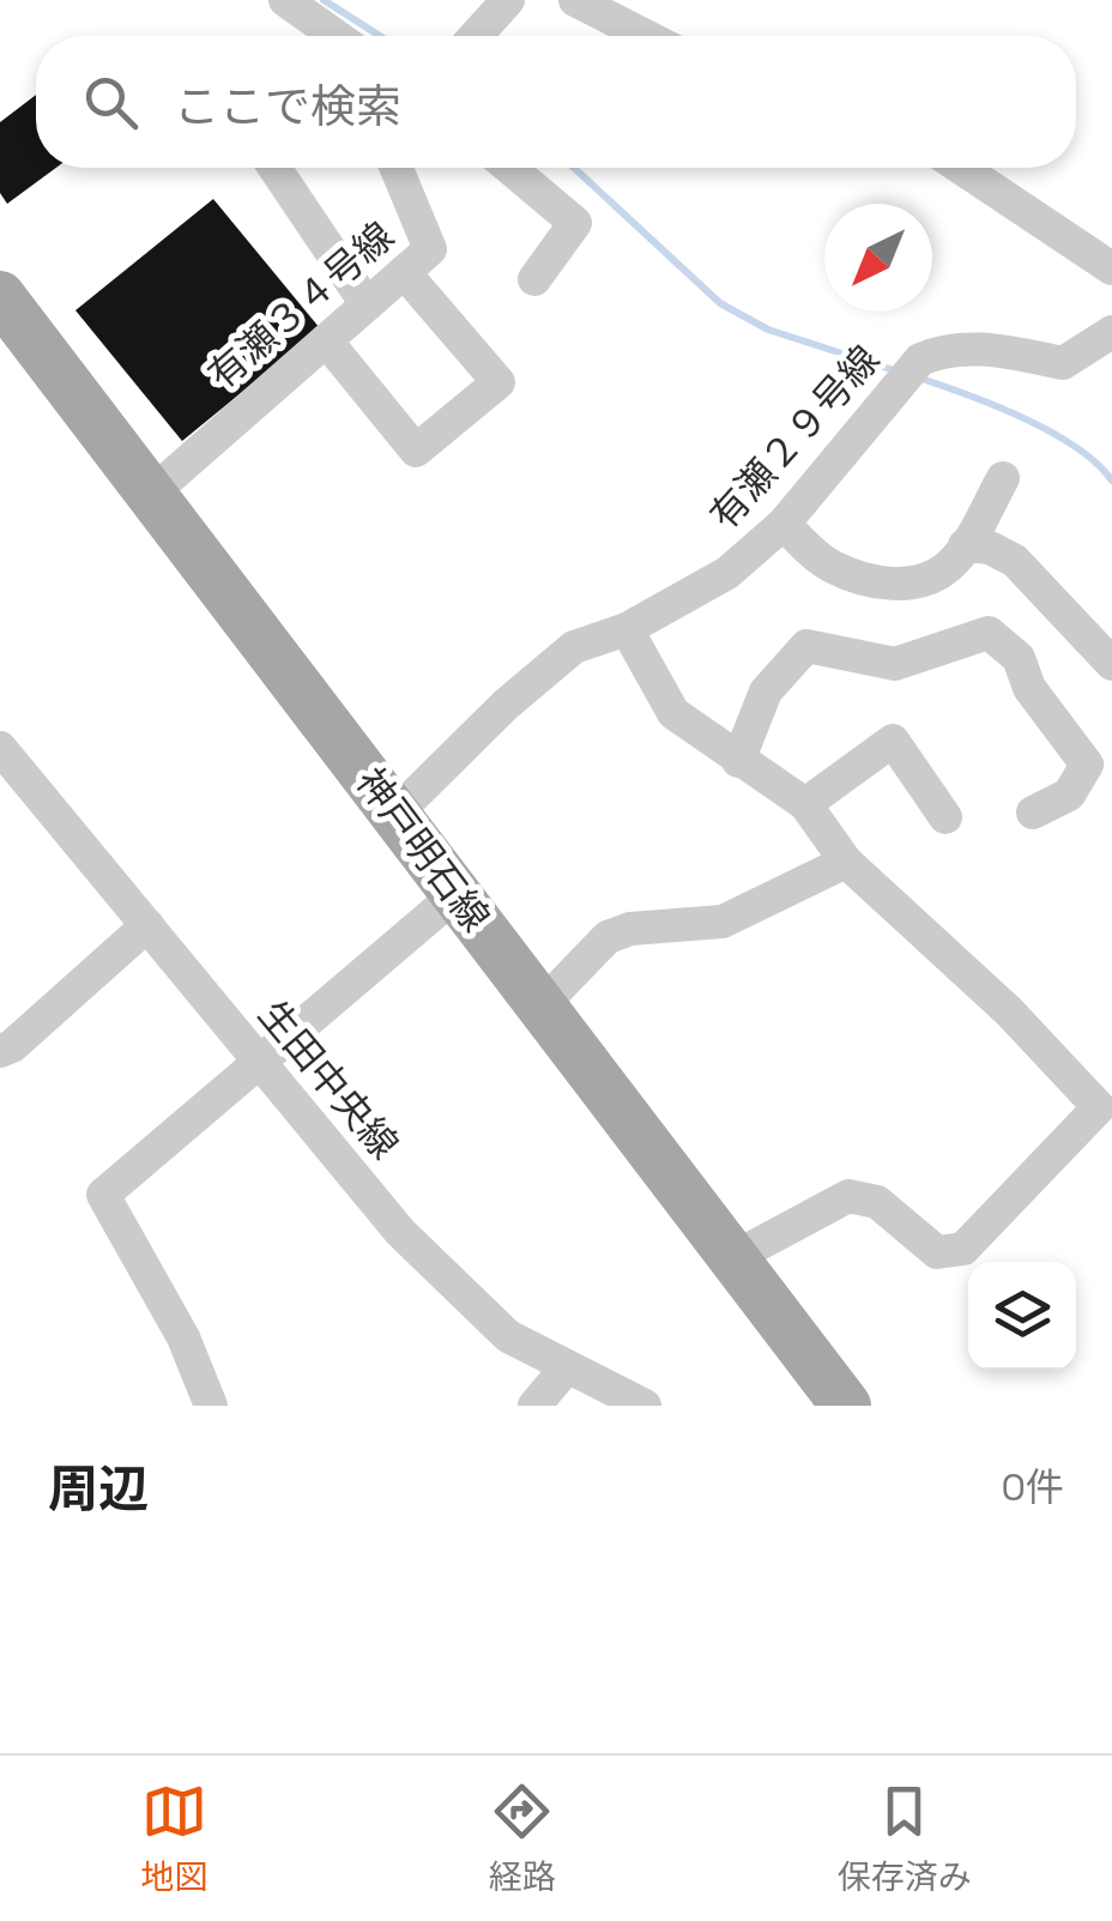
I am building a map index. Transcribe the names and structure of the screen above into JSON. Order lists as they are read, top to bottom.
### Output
{
  "streets": {
    "main road": ["神戸明石線"],
    "street": ["有瀬３４号線", "有瀬２９号線", "生田中央線"]
  },
  "crossings": [
    ["有瀬３４号線", "神戸明石線"],
    ["有瀬２９号線", "神戸明石線"]
  ],
  "north": "bottom left",
  "page": {
    "search": "ここで検索",
    "heading": ["周辺", "0件"],
    "nav": ["地図", "経路", "保存済み"]
  }
}
